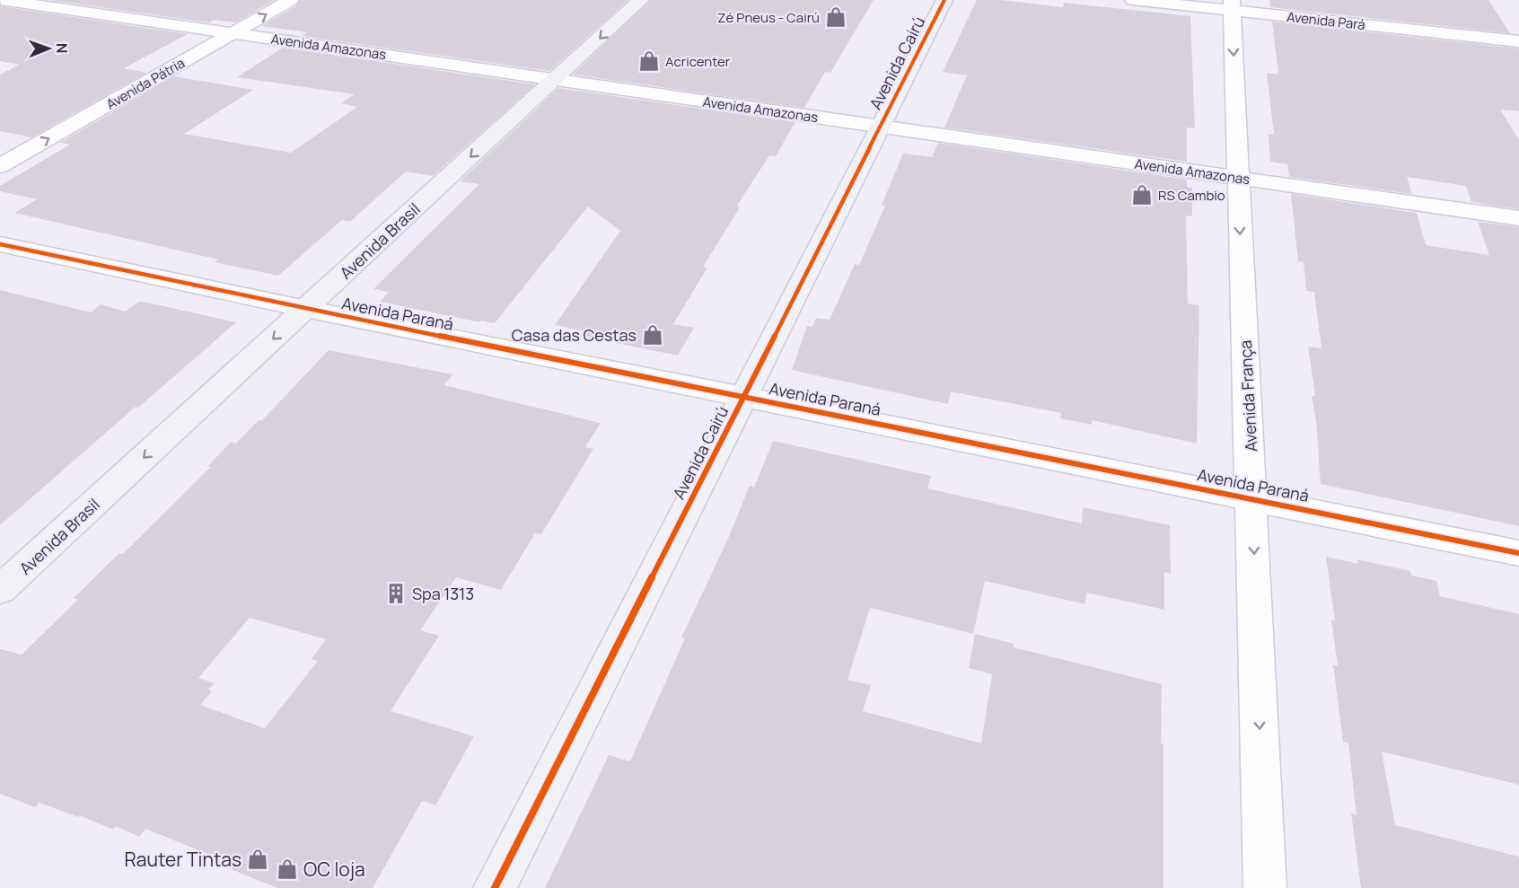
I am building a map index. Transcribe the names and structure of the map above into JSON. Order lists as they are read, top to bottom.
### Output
{
  "streets": {
    "main road": ["Avenida Cairú", "Avenida Brasil"],
    "street": [
      "Avenida Pará",
      "Avenida Amazonas",
      "Avenida Pátria",
      "Avenida Paraná",
      "Avenida França"
    ]
  },
  "crossings": [
    ["Avenida Pará", "Avenida França"],
    ["Avenida Amazonas", "Avenida Cairú"],
    ["Avenida Amazonas", "Avenida Pátria"],
    ["Avenida Amazonas", "Avenida Brasil"],
    ["Avenida Amazonas", "Avenida França"],
    ["Avenida Cairú", "Avenida Paraná"],
    ["Avenida Brasil", "Avenida Paraná"],
    ["Avenida Paraná", "Avenida França"]
  ],
  "one_way": ["Avenida Pátria", "Avenida Brasil", "Avenida França"],
  "places": {
    "shop": [
      "Zé Pneus - Cairú",
      "Acricenter",
      "RS Cambio",
      "Casa das Cestas",
      "Rauter Tintas",
      "OC loja"
    ],
    "building": ["Spa 1313"]
  },
  "north": "right"
}
